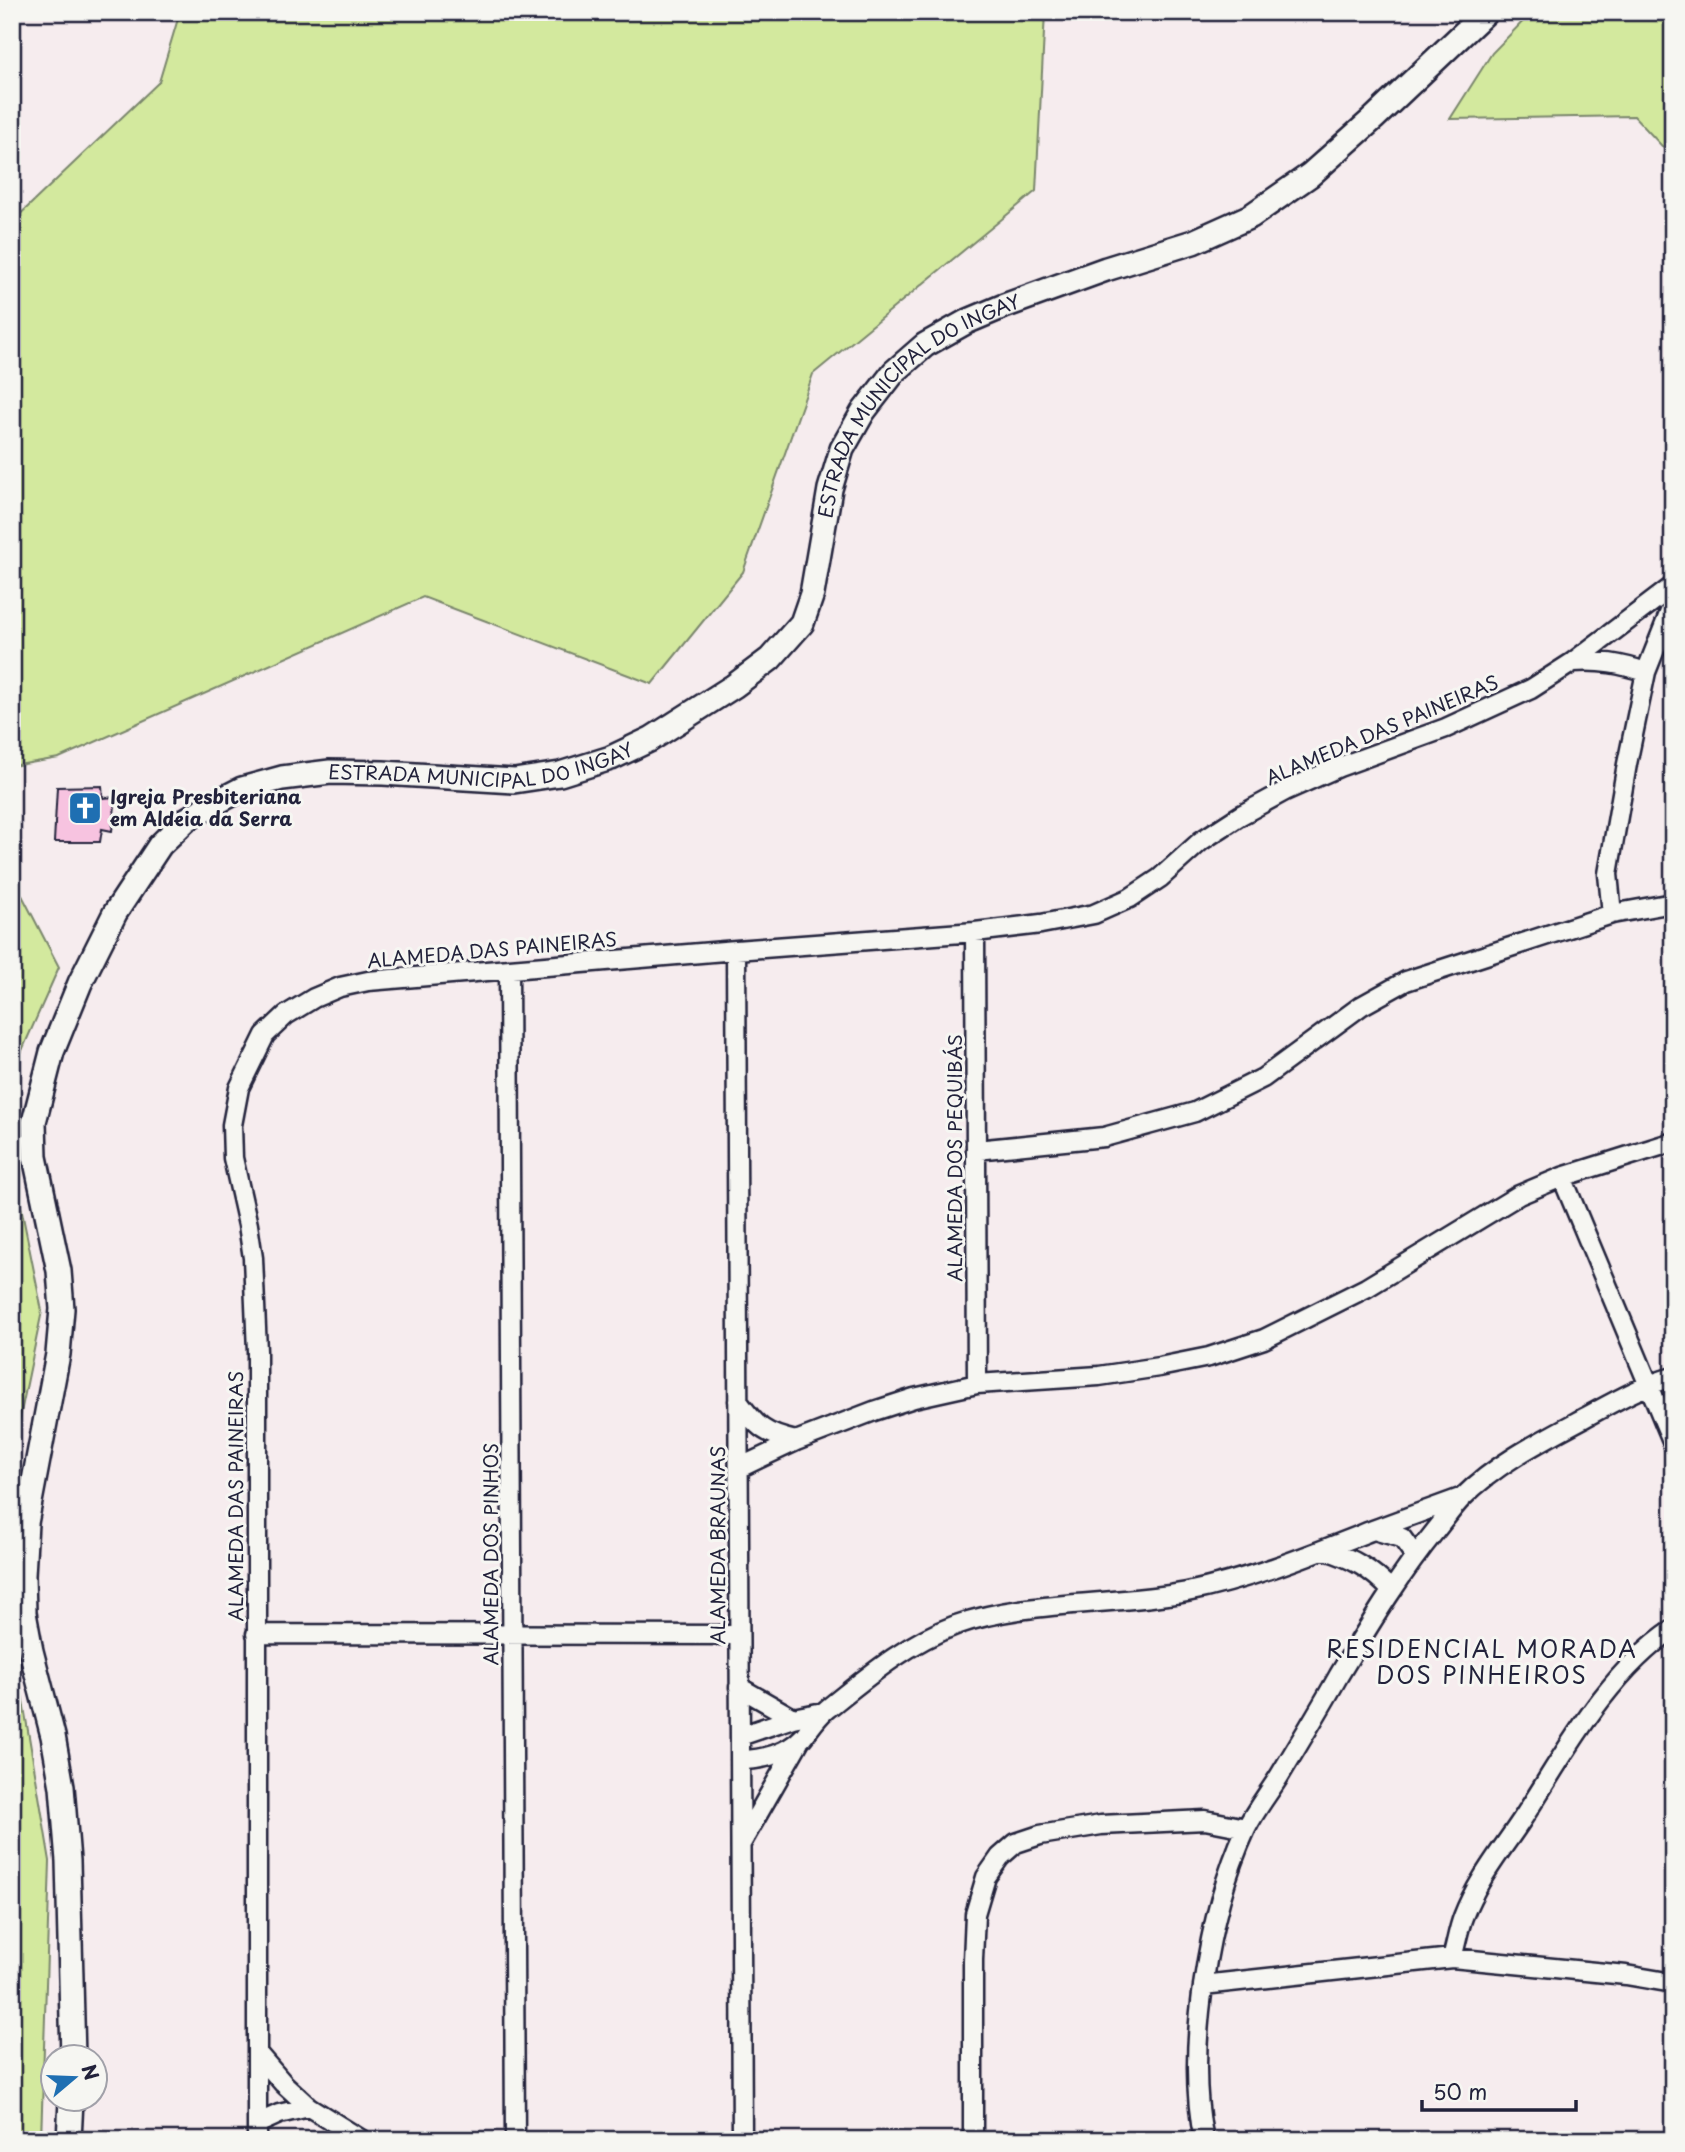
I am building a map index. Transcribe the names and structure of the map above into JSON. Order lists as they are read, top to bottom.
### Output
{
  "streets": {
    "street": [
      "ESTRADA MUNICIPAL DO INGAY",
      "ALAMEDA DAS PAINEIRAS",
      "ALAMEDA DOS PEQUIBÁS",
      "ALAMEDA BRAUNAS",
      "ALAMEDA DOS PINHOS"
    ]
  },
  "crossings": [
    ["ALAMEDA DAS PAINEIRAS", "ALAMEDA DOS PEQUIBÁS"],
    ["ALAMEDA DAS PAINEIRAS", "ALAMEDA BRAUNAS"],
    ["ALAMEDA DAS PAINEIRAS", "ALAMEDA DOS PINHOS"]
  ],
  "districts": ["RESIDENCIAL MORADA DOS PINHEIROS"],
  "places": {
    "church": ["Igreja Presbiteriana em Aldeia da Serra"]
  },
  "scale_bar": "50 m",
  "north": "right"
}
